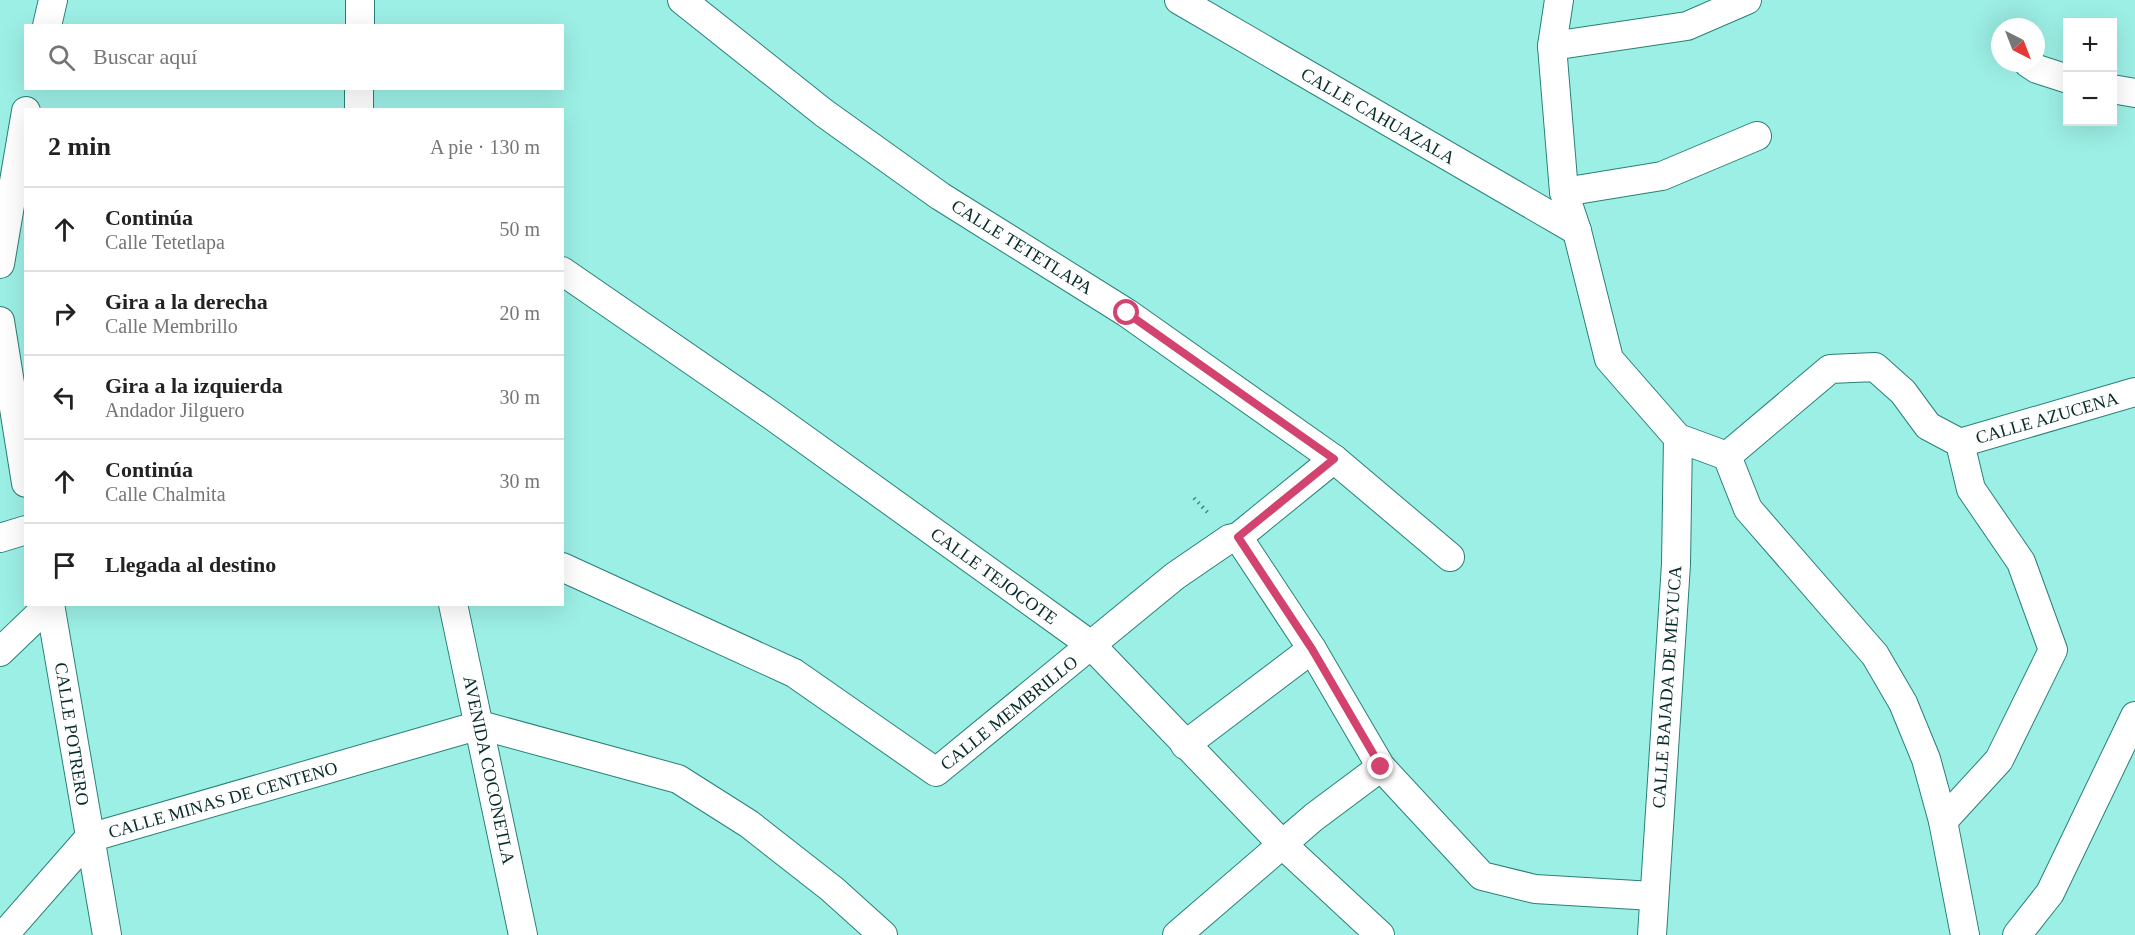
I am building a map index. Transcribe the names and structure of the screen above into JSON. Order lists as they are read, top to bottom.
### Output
{
  "streets": {
    "street": [
      "CALLE CAHUAZALA",
      "CALLE TETETLAPA",
      "CALLE AZUCENA",
      "CALLE TEJOCOTE",
      "CALLE BAJADA DE MEYUCA",
      "CALLE MEMBRILLO",
      "CALLE POTRERO",
      "AVENIDA COCONETLA",
      "CALLE MINAS DE CENTENO"
    ]
  },
  "crossings": [
    ["CALLE TETETLAPA", "CALLE MEMBRILLO"],
    ["CALLE TEJOCOTE", "CALLE MEMBRILLO"],
    ["CALLE POTRERO", "CALLE MINAS DE CENTENO"],
    ["AVENIDA COCONETLA", "CALLE MINAS DE CENTENO"]
  ],
  "north": "bottom right",
  "page": {
    "map_buttons": ["+", "−"],
    "search": "Buscar aquí",
    "heading": ["2 min", "A pie · 130 m"],
    "list": [
      ["Continúa", "Calle Tetetlapa", "50 m"],
      ["Gira a la derecha", "Calle Membrillo", "20 m"],
      ["Gira a la izquierda", "Andador Jilguero", "30 m"],
      ["Continúa", "Calle Chalmita", "30 m"],
      "Llegada al destino"
    ]
  }
}
